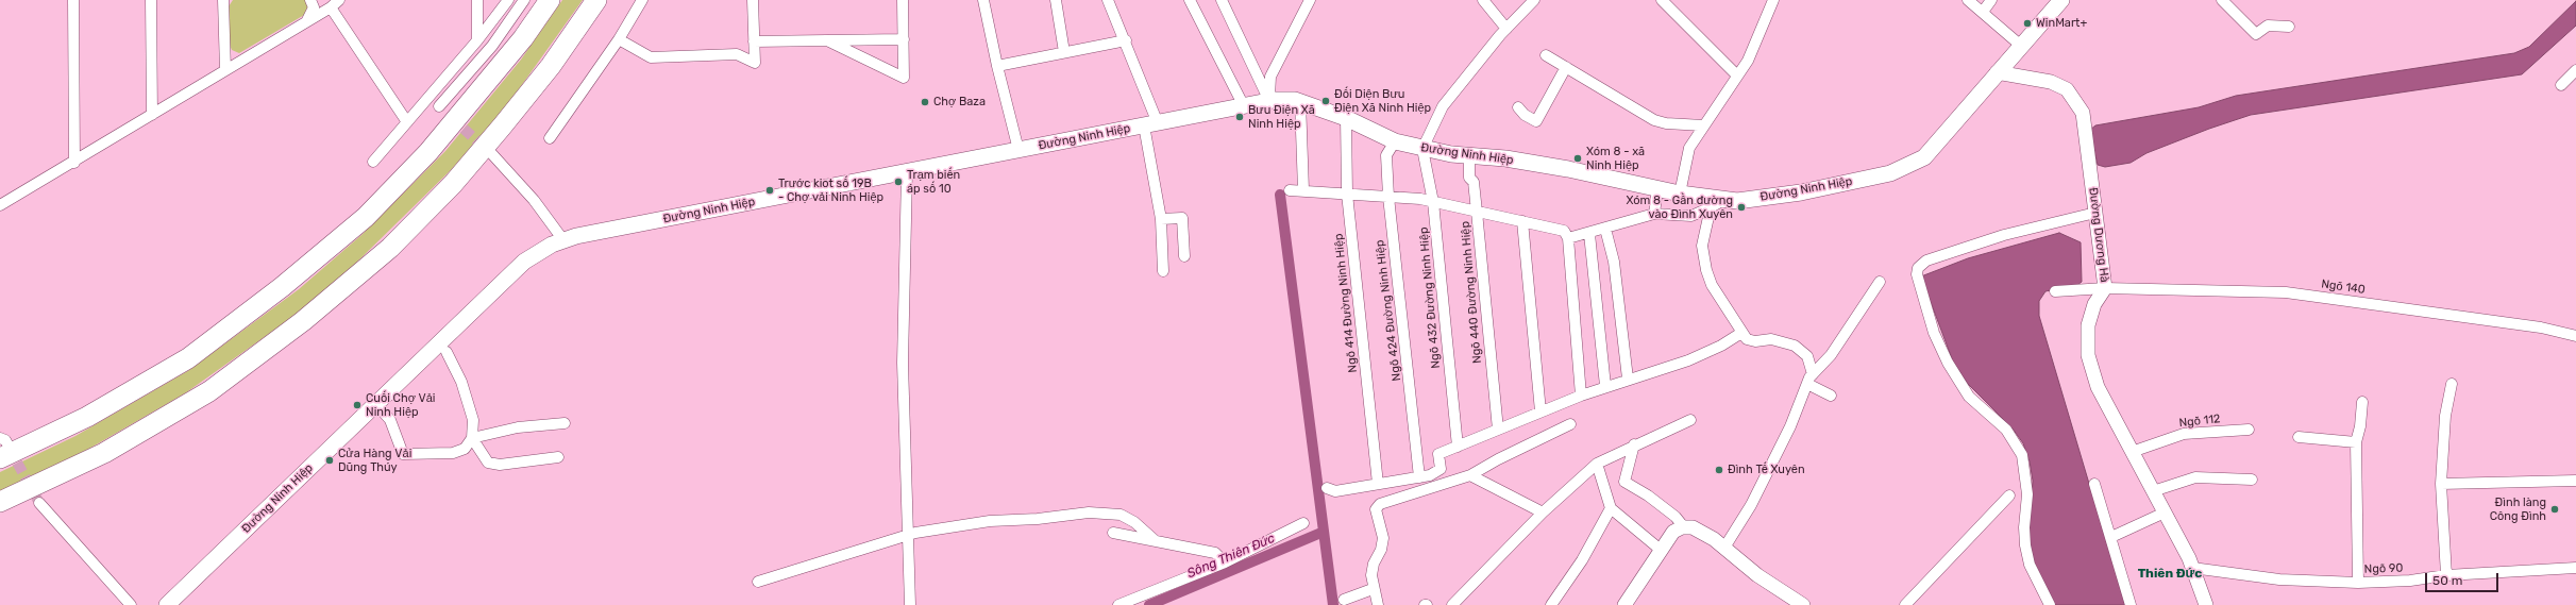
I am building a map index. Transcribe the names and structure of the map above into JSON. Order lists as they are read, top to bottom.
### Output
{
  "streets": {
    "main road": ["Đường Ninh Hiệp"],
    "street": [
      "Đường Dương Hà",
      "Ngõ 140",
      "Ngõ 440 Đường Ninh Hiệp",
      "Ngõ 432 Đường Ninh Hiệp",
      "Ngõ 414 Đường Ninh Hiệp",
      "Ngõ 424 Đường Ninh Hiệp",
      "Ngõ 112",
      "Ngõ 90"
    ]
  },
  "crossings": [
    ["Đường Ninh Hiệp", "Đường Dương Hà"],
    ["Đường Ninh Hiệp", "Ngõ 440 Đường Ninh Hiệp"],
    ["Đường Ninh Hiệp", "Ngõ 432 Đường Ninh Hiệp"],
    ["Đường Ninh Hiệp", "Ngõ 414 Đường Ninh Hiệp"],
    ["Đường Ninh Hiệp", "Ngõ 424 Đường Ninh Hiệp"],
    ["Đường Dương Hà", "Ngõ 140"],
    ["Đường Dương Hà", "Ngõ 112"],
    ["Đường Dương Hà", "Ngõ 90"]
  ],
  "districts": ["Thiên Đức"],
  "water": ["Sông Thiên Đức"],
  "places": [
    "WinMart+",
    "Đối Diện Bưu Điện Xã Ninh Hiệp",
    "Chợ Baza",
    "Bưu Điện Xã Ninh Hiệp",
    "Xóm 8 - xã Ninh Hiệp",
    "Trạm biến áp số 10",
    "Trước kiot số 19B - Chợ vải Ninh Hiệp",
    "Xóm 8 - Gần đường vào Đình Xuyên",
    "Cuối Chợ Vải Ninh Hiệp",
    "Cửa Hàng Vải Dũng Thúy",
    "Đình Tế Xuyên",
    "Đình làng Công Đình"
  ],
  "scale_bar": "50 m"
}
